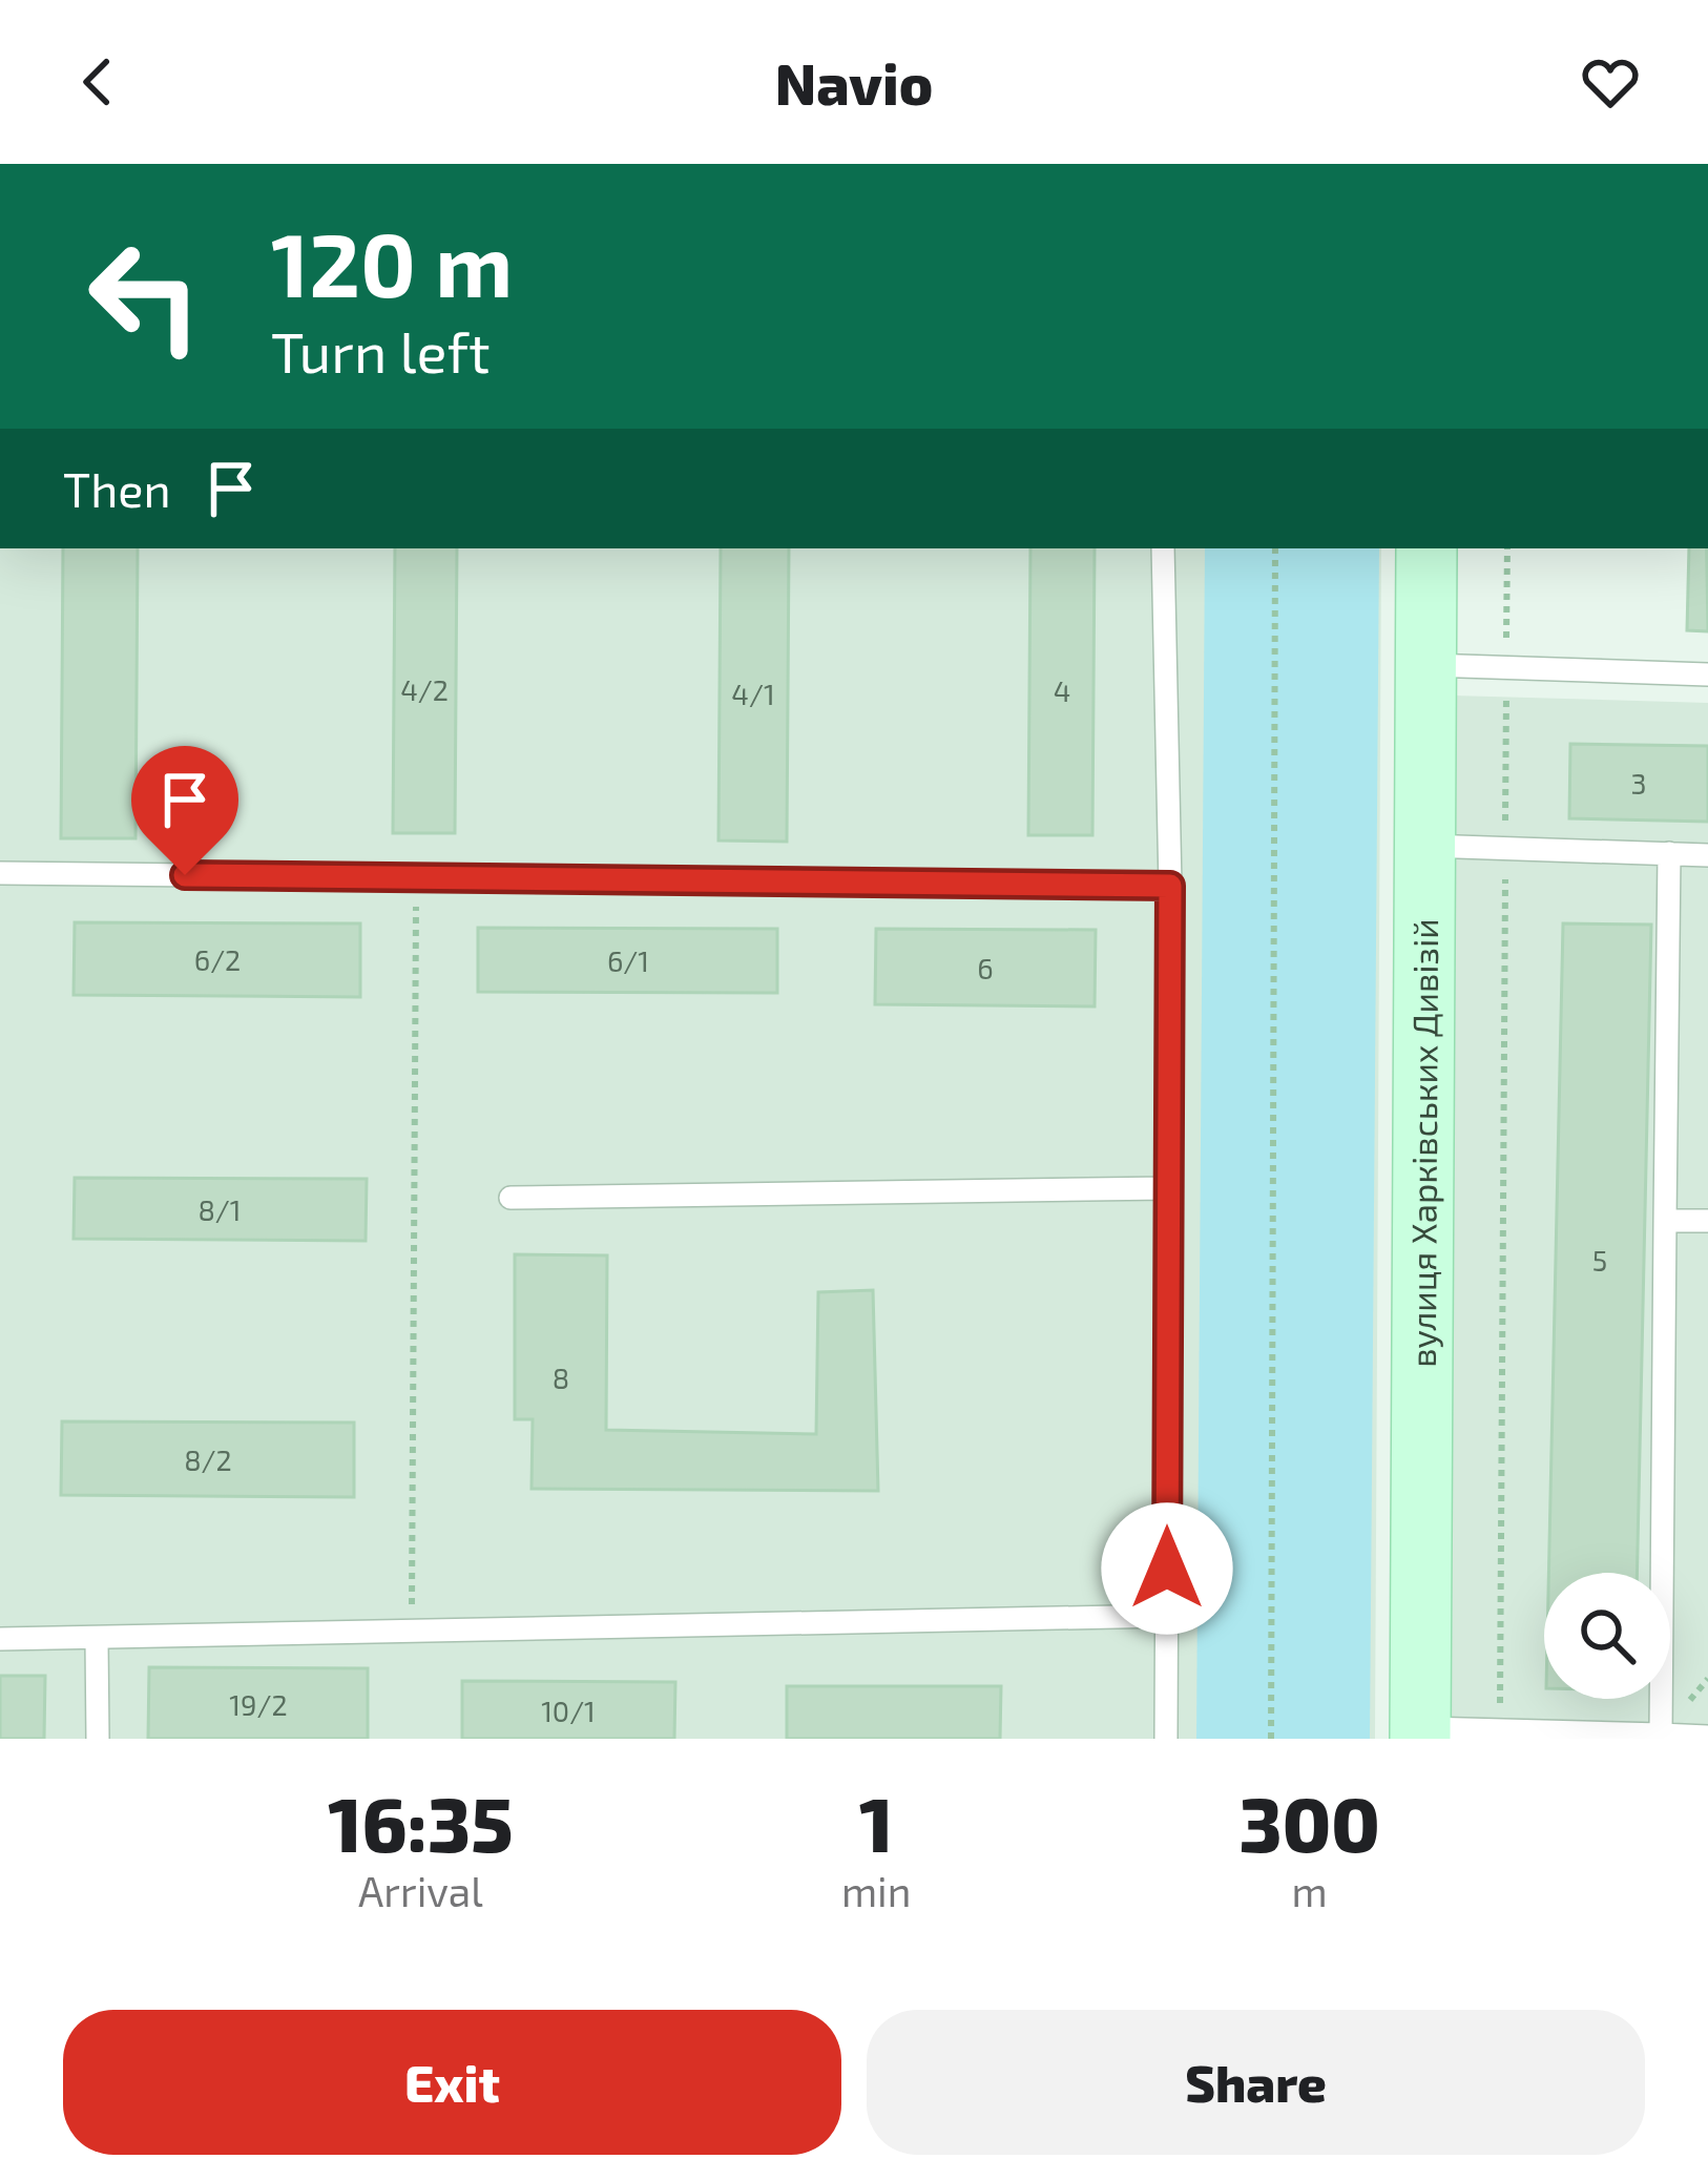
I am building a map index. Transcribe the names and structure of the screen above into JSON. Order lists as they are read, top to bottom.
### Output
{
  "streets": {
    "street": ["вулиця Харківських Дивізій"]
  },
  "house_numbers": [
    "4/2",
    "4",
    "4/1",
    "3",
    "6/2",
    "6/1",
    "6",
    "8/1",
    "5",
    "8",
    "8/2",
    "19/2",
    "10/1"
  ],
  "page": {
    "header": "Navio",
    "turn": ["120 m", "Turn left"],
    "then": "Then",
    "eta": [
      "16:35",
      "Arrival",
      "1",
      "min",
      "300",
      "m"
    ],
    "buttons": ["Exit", "Share"]
  }
}
